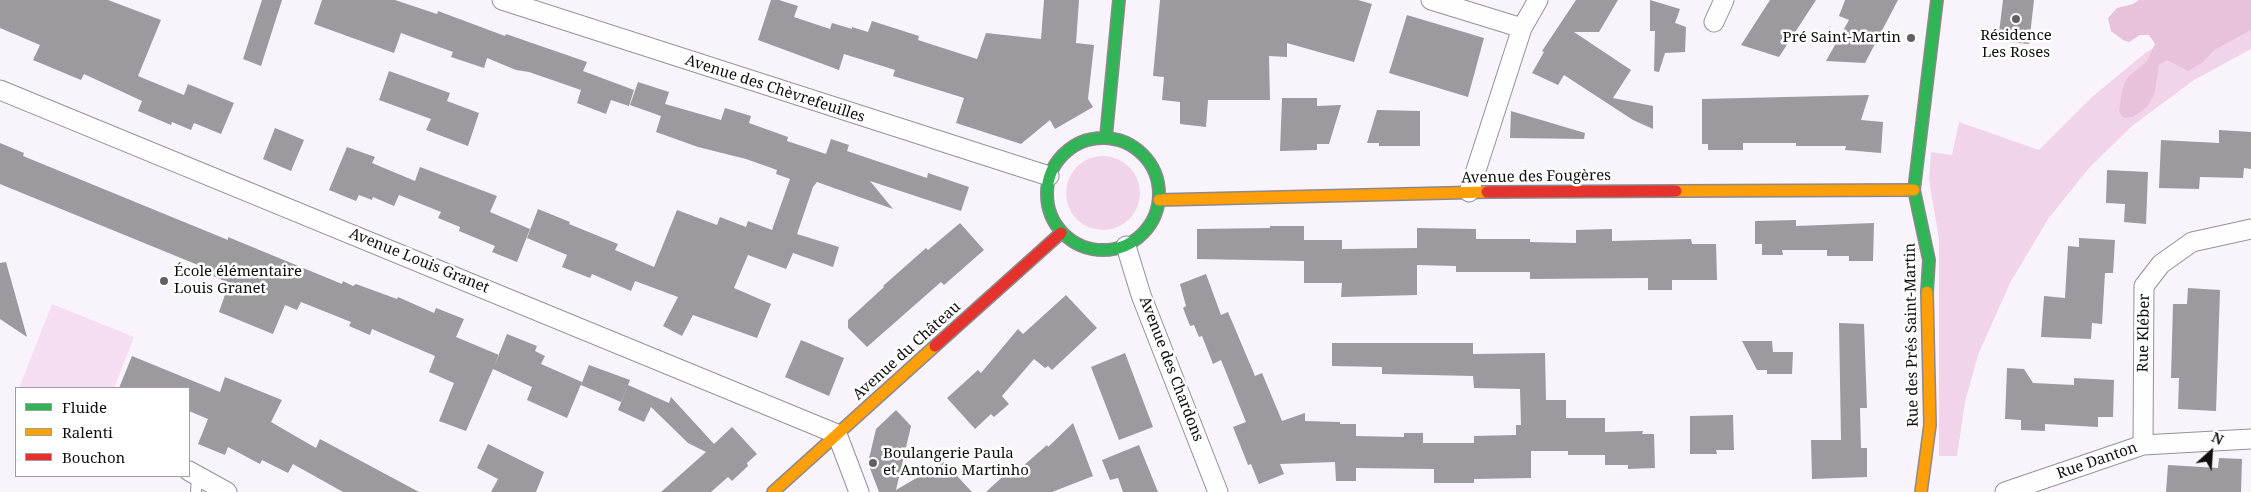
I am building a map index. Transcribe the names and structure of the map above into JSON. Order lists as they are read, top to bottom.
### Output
{
  "streets": {
    "street": [
      "Avenue des Chèvrefeuilles",
      "Avenue des Fougères",
      "Avenue Louis Granet",
      "Rue Kléber",
      "Rue des Prés Saint-Martin",
      "Avenue du Château",
      "Avenue des Chardons",
      "Rue Danton"
    ]
  },
  "crossings": [
    ["Avenue des Chèvrefeuilles", "Avenue des Fougères"],
    ["Avenue des Chèvrefeuilles", "Avenue du Château"],
    ["Avenue des Chèvrefeuilles", "Avenue des Chardons"],
    ["Avenue des Fougères", "Rue des Prés Saint-Martin"],
    ["Avenue des Fougères", "Avenue du Château"],
    ["Avenue des Fougères", "Avenue des Chardons"],
    ["Avenue Louis Granet", "Avenue du Château"],
    ["Rue Kléber", "Rue Danton"],
    ["Avenue du Château", "Avenue des Chardons"]
  ],
  "places": [
    "Résidence Les Roses",
    "Pré Saint-Martin",
    "École élémentaire Louis Granet",
    "Boulangerie Paula et Antonio Martinho"
  ],
  "legend": ["Fluide", "Ralenti", "Bouchon"],
  "north": "top right"
}
